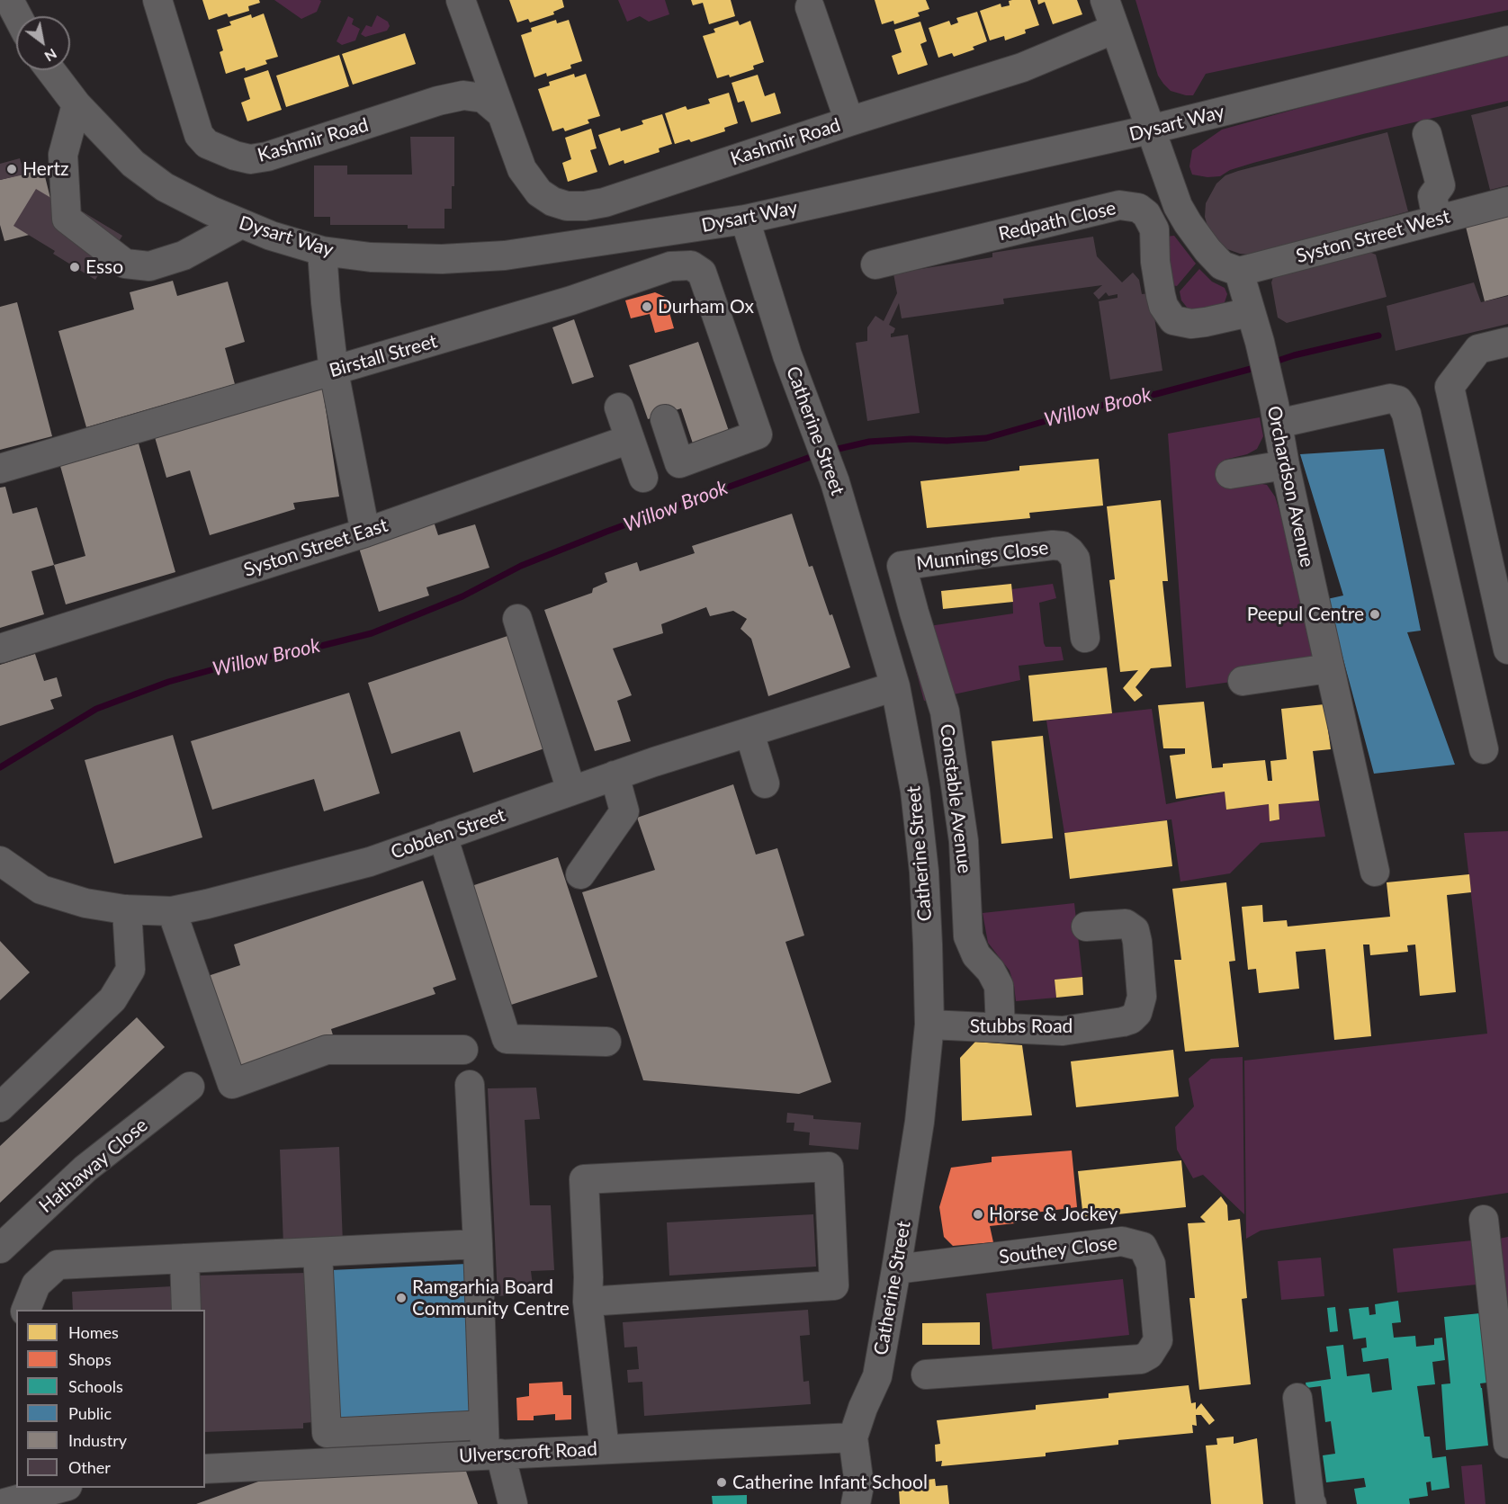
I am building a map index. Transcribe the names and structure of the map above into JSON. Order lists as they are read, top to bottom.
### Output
{
  "streets": {
    "street": [
      "Dysart Way",
      "Kashmir Road",
      "Redpath Close",
      "Syston Street West",
      "Birstall Street",
      "Catherine Street",
      "Orchardson Avenue",
      "Syston Street East",
      "Munnings Close",
      "Constable Avenue",
      "Cobden Street",
      "Stubbs Road",
      "Hathaway Close",
      "Southey Close",
      "Ulverscroft Road"
    ]
  },
  "crossings": [
    ["Dysart Way", "Catherine Street"],
    ["Redpath Close", "Orchardson Avenue"],
    ["Syston Street West", "Orchardson Avenue"],
    ["Catherine Street", "Cobden Street"],
    ["Catherine Street", "Stubbs Road"],
    ["Catherine Street", "Southey Close"],
    ["Catherine Street", "Ulverscroft Road"],
    ["Munnings Close", "Constable Avenue"],
    ["Constable Avenue", "Stubbs Road"]
  ],
  "water": ["Willow Brook"],
  "places": [
    "Hertz",
    "Esso",
    "Durham Ox",
    "Peepul Centre",
    "Horse & Jockey",
    "Ramgarhia Board Community Centre",
    "Catherine Infant School"
  ],
  "legend": [
    "Homes",
    "Shops",
    "Schools",
    "Public",
    "Industry",
    "Other"
  ],
  "north": "bottom right"
}
